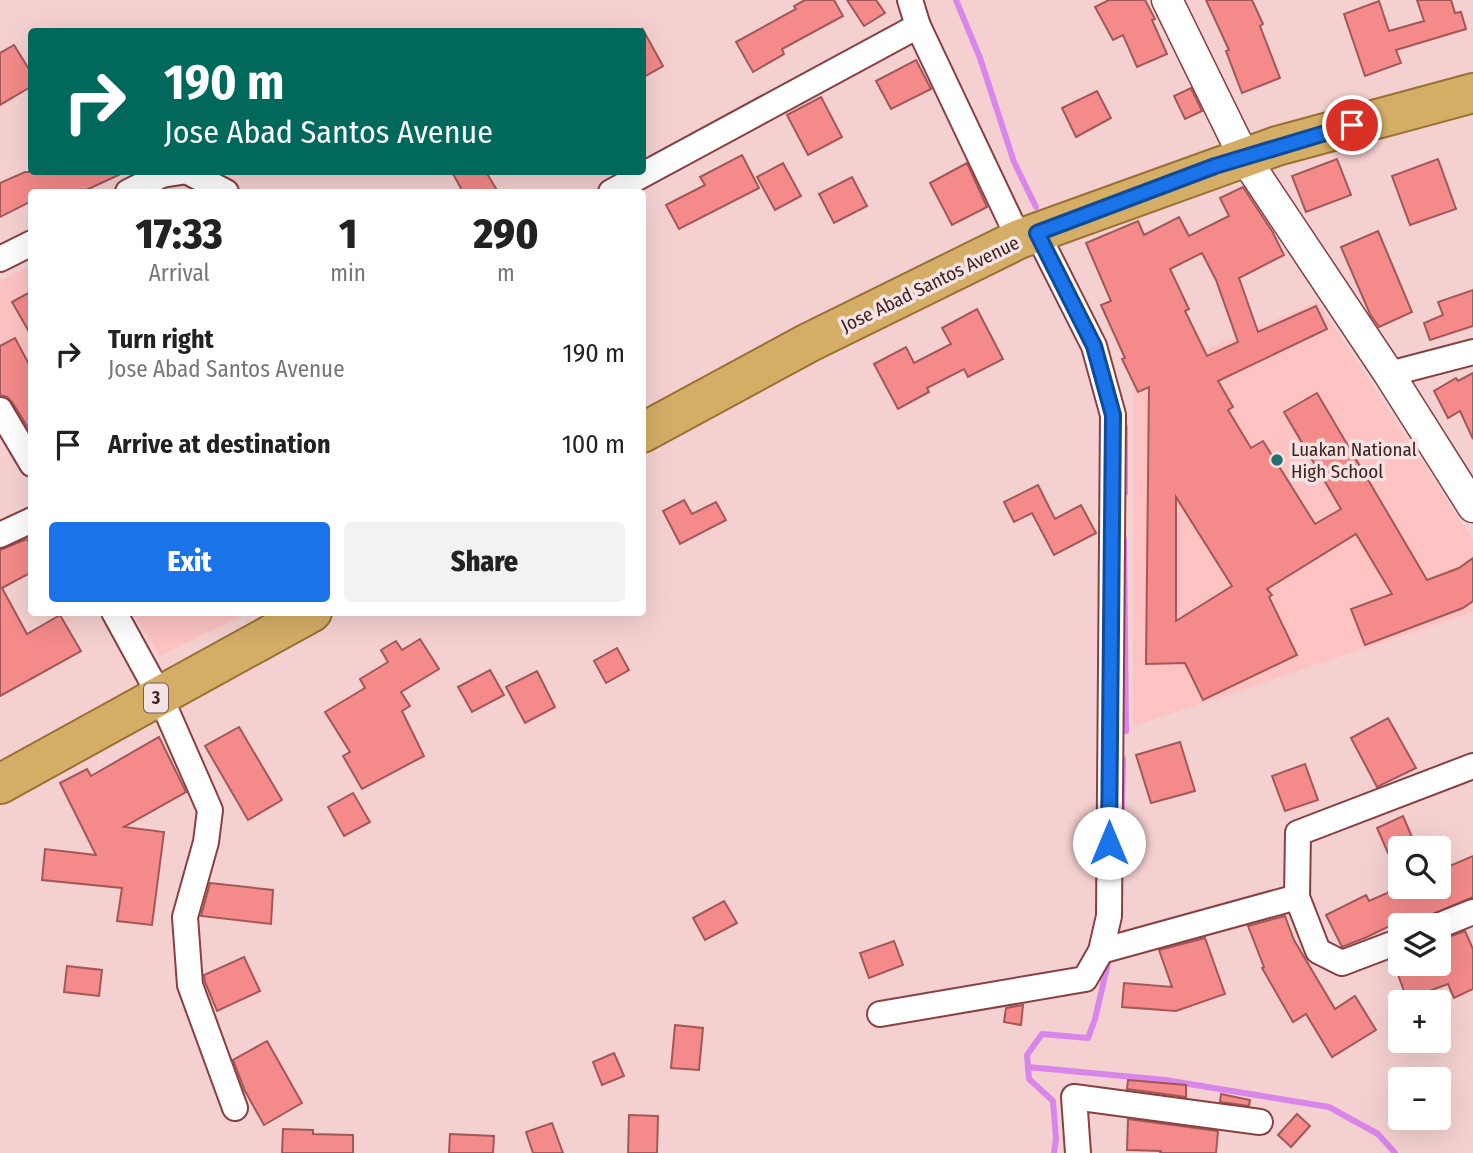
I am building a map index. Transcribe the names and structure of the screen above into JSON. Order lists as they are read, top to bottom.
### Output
{
  "streets": {
    "highway": ["Jose Abad Santos Avenue", "3"]
  },
  "places": ["Luakan National High School"],
  "page": {
    "turn": ["190 m", "Jose Abad Santos Avenue"],
    "eta": [
      "17:33",
      "Arrival",
      "1",
      "min",
      "290",
      "m"
    ],
    "list": [
      {
        "name": "Turn right",
        "note": "Jose Abad Santos Avenue",
        "value": "190 m"
      },
      {
        "name": "Arrive at destination",
        "value": "100 m"
      }
    ],
    "buttons": ["Exit", "Share"],
    "map_buttons": ["+", "−"]
  }
}
